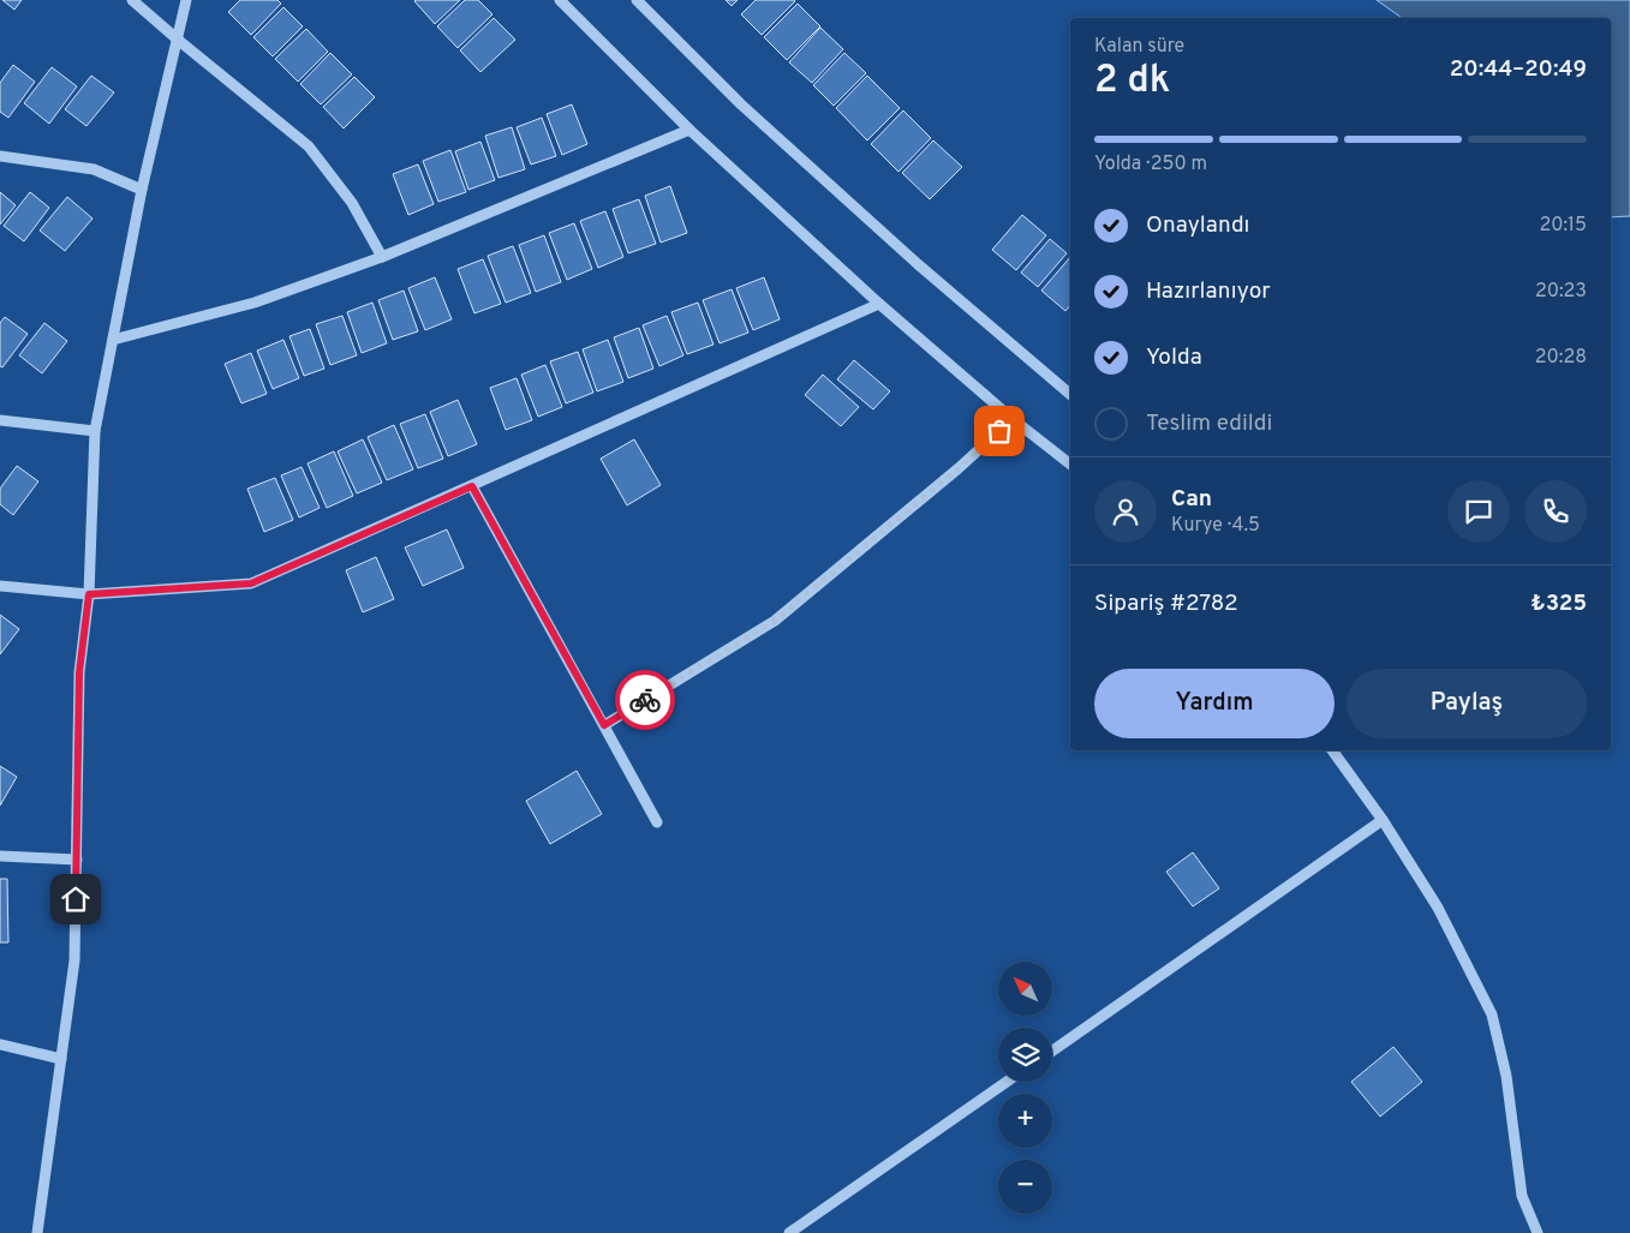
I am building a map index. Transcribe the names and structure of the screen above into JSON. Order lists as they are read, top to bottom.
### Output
{
  "north": "top left",
  "page": {
    "heading": ["2 dk", "Kalan süre", "20:44–20:49"],
    "panel": [
      "Can",
      "Kurye · 4.5",
      "Sipariş #2782",
      "₺325"
    ],
    "bar": "Yolda · 250 m",
    "list": [
      ["Onaylandı", "20:15"],
      ["Hazırlanıyor", "20:23"],
      ["Yolda", "20:28"],
      "Teslim edildi"
    ],
    "buttons": ["Yardım", "Paylaş"],
    "map_buttons": ["+", "−"]
  }
}
